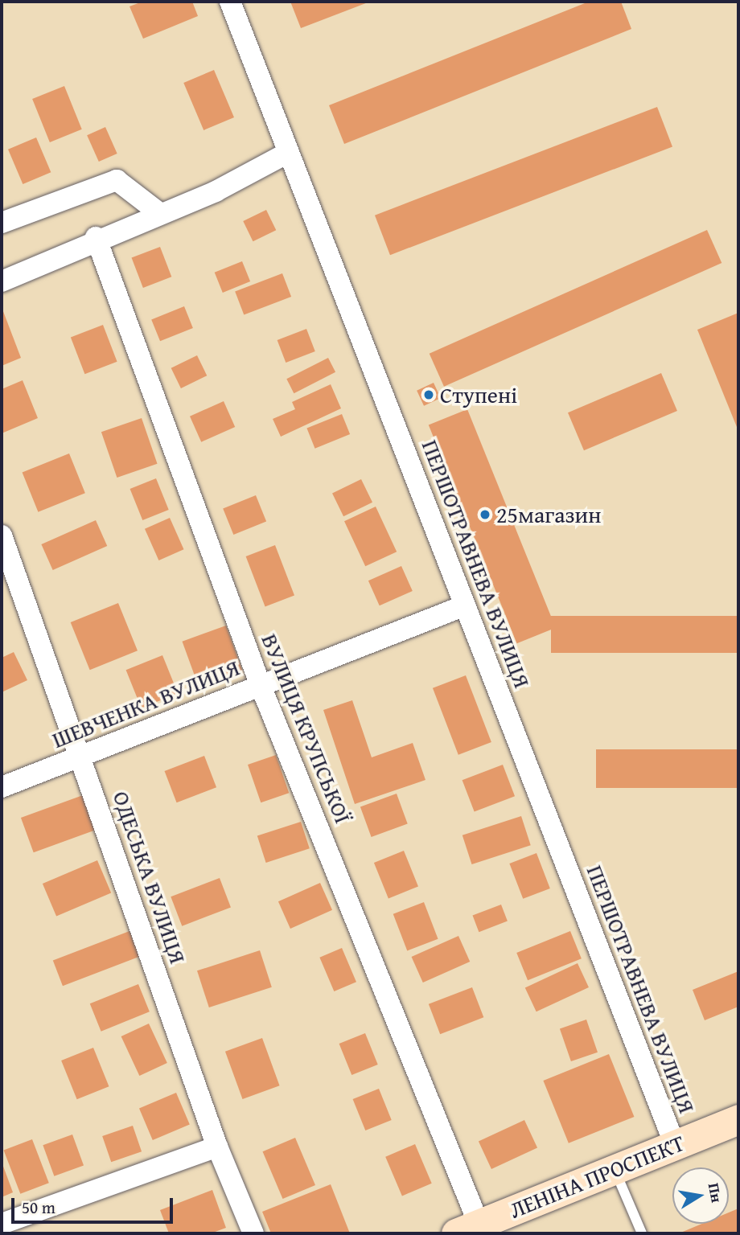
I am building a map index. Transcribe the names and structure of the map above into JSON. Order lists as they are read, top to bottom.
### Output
{
  "streets": {
    "street": [
      "ПЕРШОТРАВНЕВА ВУЛИЦЯ",
      "ШЕВЧЕНКА ВУЛИЦЯ",
      "ВУЛИЦЯ КРУПСЬКОЇ",
      "ОДЕСЬКА ВУЛИЦЯ",
      "ЛЕНІНА ПРОСПЕКТ"
    ]
  },
  "crossings": [
    ["ПЕРШОТРАВНЕВА ВУЛИЦЯ", "ШЕВЧЕНКА ВУЛИЦЯ"],
    ["ПЕРШОТРАВНЕВА ВУЛИЦЯ", "ЛЕНІНА ПРОСПЕКТ"],
    ["ШЕВЧЕНКА ВУЛИЦЯ", "ВУЛИЦЯ КРУПСЬКОЇ"],
    ["ШЕВЧЕНКА ВУЛИЦЯ", "ОДЕСЬКА ВУЛИЦЯ"],
    ["ВУЛИЦЯ КРУПСЬКОЇ", "ЛЕНІНА ПРОСПЕКТ"]
  ],
  "places": ["Ступені", "25магазин"],
  "scale_bar": "50 m",
  "north": "right"
}
